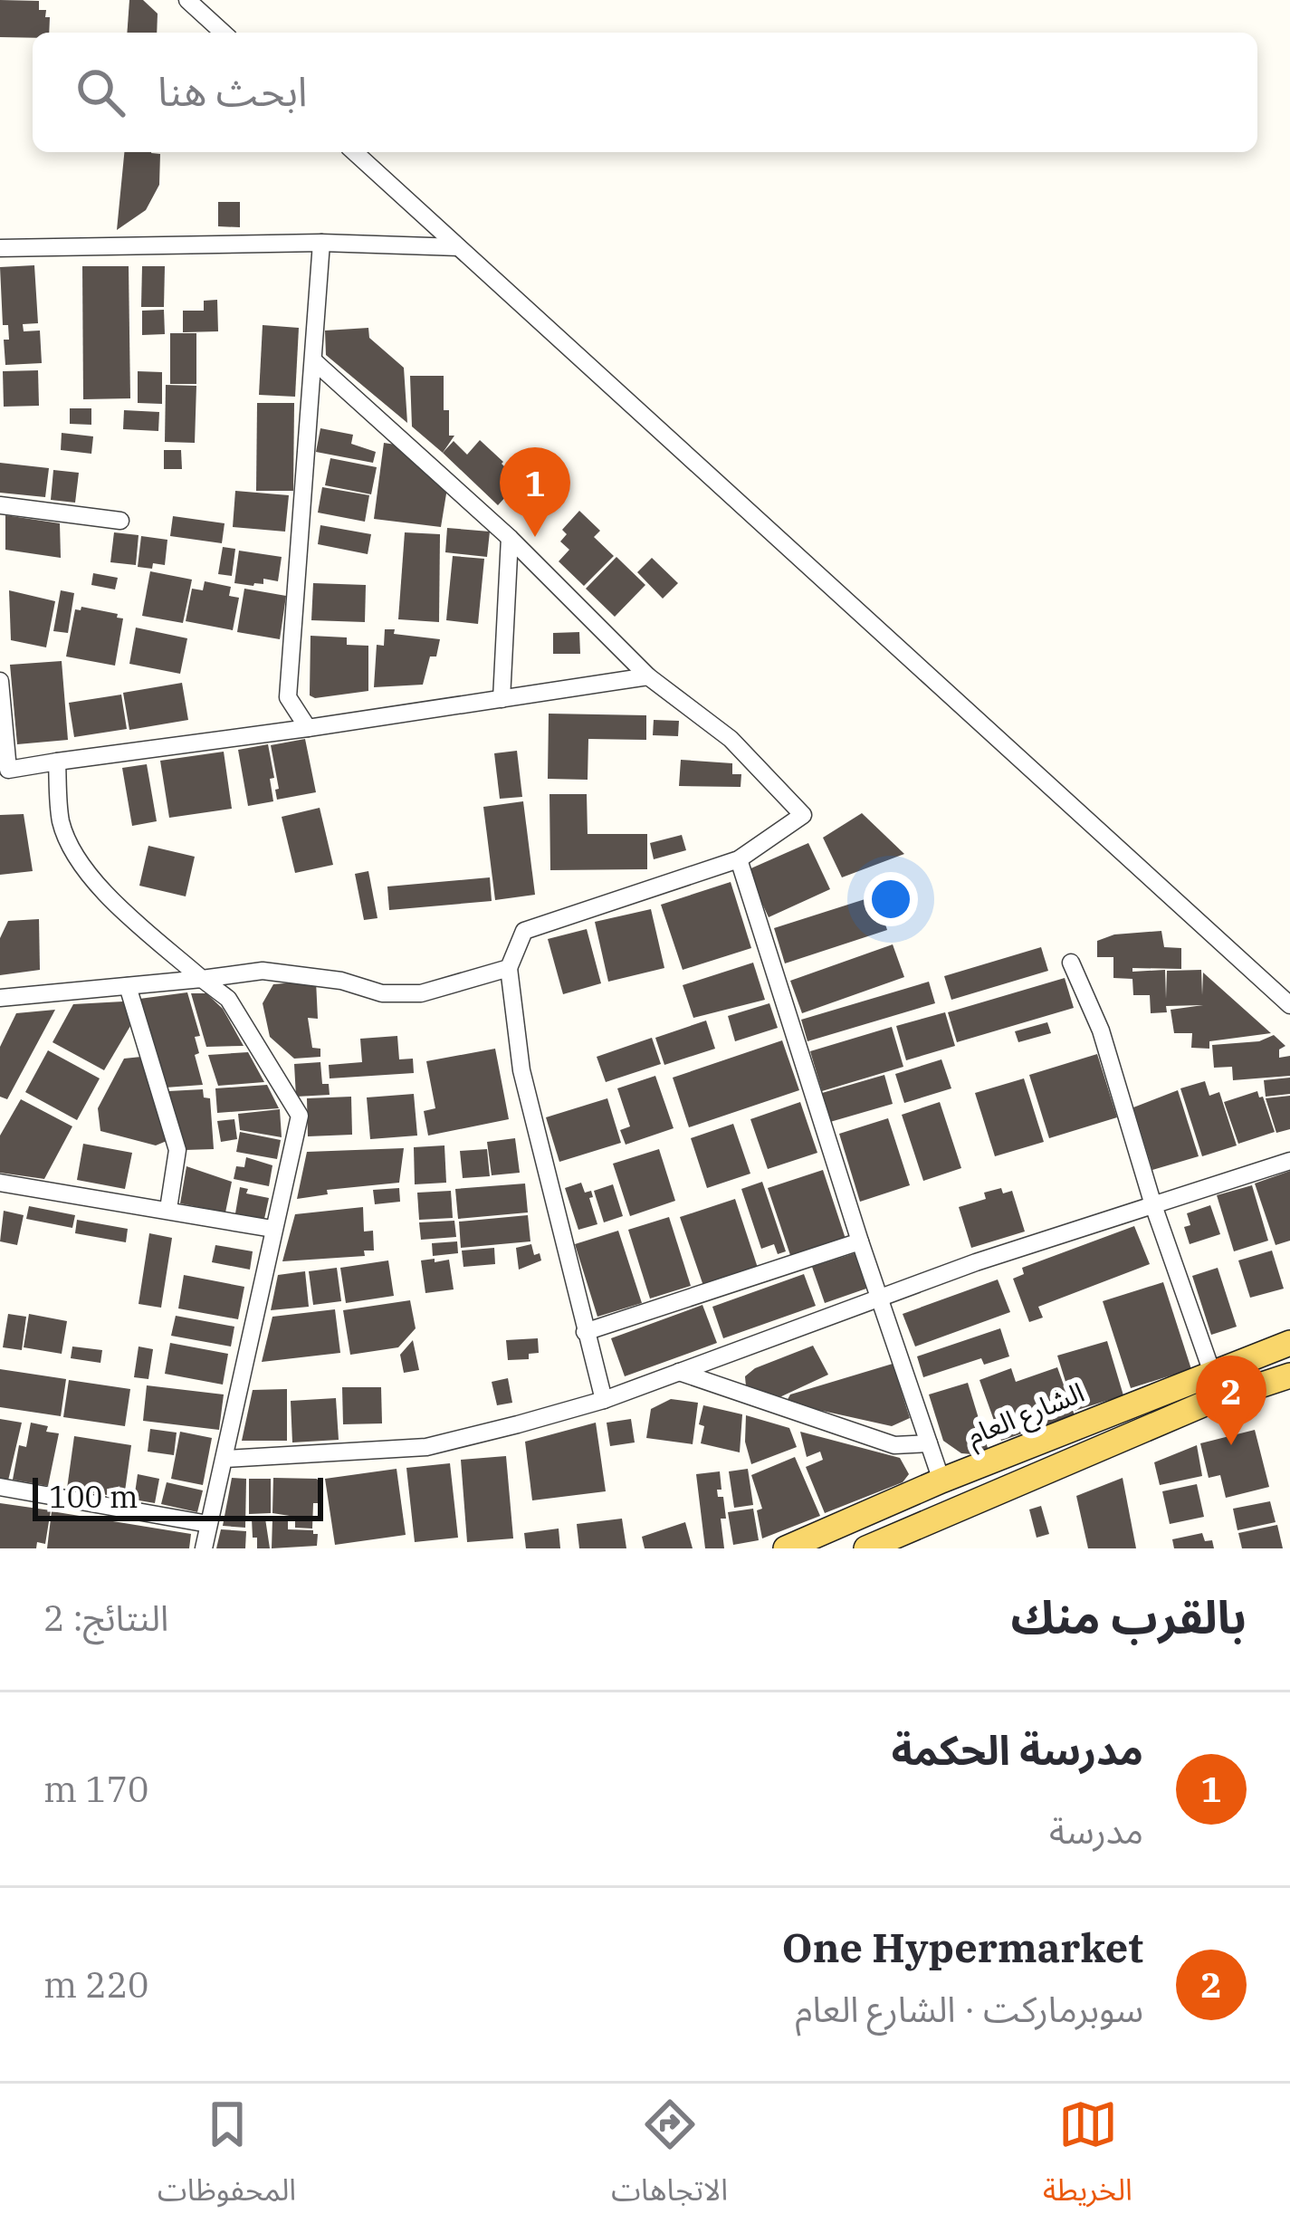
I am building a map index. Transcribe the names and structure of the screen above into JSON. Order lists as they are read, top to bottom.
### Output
{
  "streets": {
    "main road": ["الشارع العام"]
  },
  "scale_bar": "100 m",
  "page": {
    "search": "ابحث هنا",
    "pins": ["1", "2"],
    "scale": "100 m",
    "heading": ["بالقرب منك", "النتائج: 2"],
    "list": [
      {
        "mark": "1",
        "name": "مدرسة الحكمة",
        "note": "مدرسة",
        "value": "170 m"
      },
      {
        "mark": "2",
        "name": "One Hypermarket",
        "note": "سوبرماركت · الشارع العام",
        "value": "220 m"
      }
    ],
    "nav": ["الخريطة", "الاتجاهات", "المحفوظات"]
  }
}
